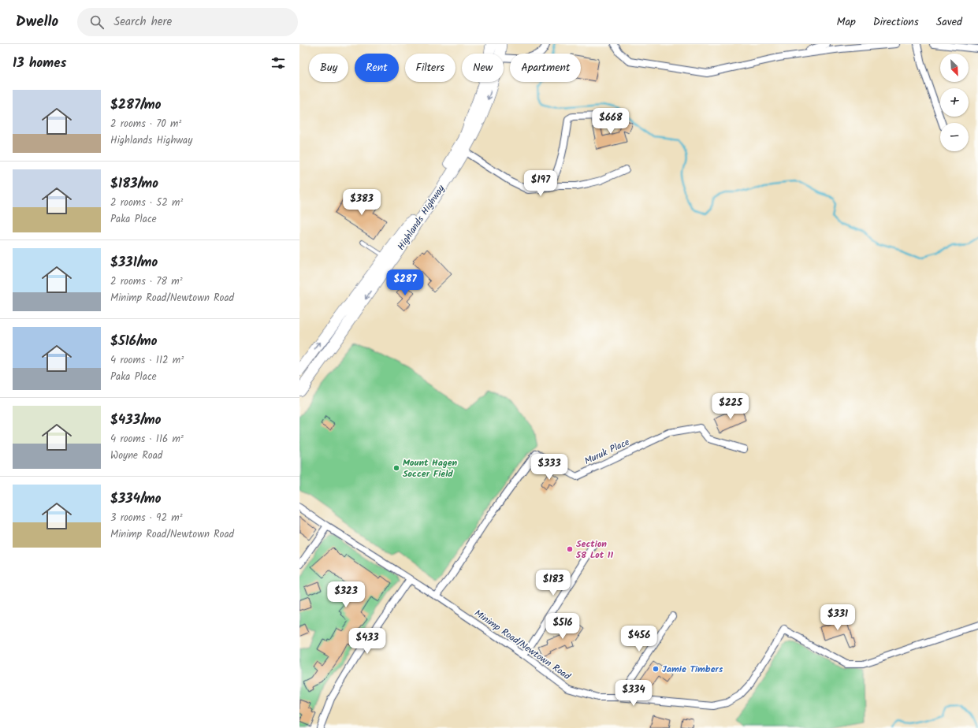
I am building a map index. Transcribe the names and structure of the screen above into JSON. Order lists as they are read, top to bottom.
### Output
{
  "streets": {
    "main road": ["Highlands Highway"],
    "street": ["Muruk Place", "Minimp Road/Newtown Road"]
  },
  "crossings": [
    ["Muruk Place", "Minimp Road/Newtown Road"]
  ],
  "places": ["Mount Hagen Soccer Field", "Section 58 Lot 11", "Jamie Timbers"],
  "north": "bottom right",
  "page": {
    "header": "Dwello",
    "search": "Search here",
    "nav": ["Map", "Directions", "Saved"],
    "heading": "13 homes",
    "map_buttons": ["+", "−"],
    "chip": [
      "Buy",
      "Rent",
      "Filters",
      "New",
      "Apartment"
    ],
    "list": [
      {
        "name": "$287/mo",
        "note": "2 rooms · 70 m² · Highlands Highway"
      },
      {
        "name": "$183/mo",
        "note": "2 rooms · 52 m² · Paka Place"
      },
      {
        "name": "$331/mo",
        "note": "2 rooms · 78 m² · Minimp Road/Newtown Road"
      },
      {
        "name": "$516/mo",
        "note": "4 rooms · 112 m² · Paka Place"
      },
      {
        "name": "$433/mo",
        "note": "4 rooms · 116 m² · Woyne Road"
      },
      {
        "name": "$334/mo",
        "note": "3 rooms · 92 m² · Minimp Road/Newtown Road"
      }
    ],
    "price": [
      "$668",
      "$197",
      "$383",
      "$287",
      "$225",
      "$333",
      "$183",
      "$323",
      "$331",
      "$516",
      "$456",
      "$433",
      "$334"
    ]
  }
}
